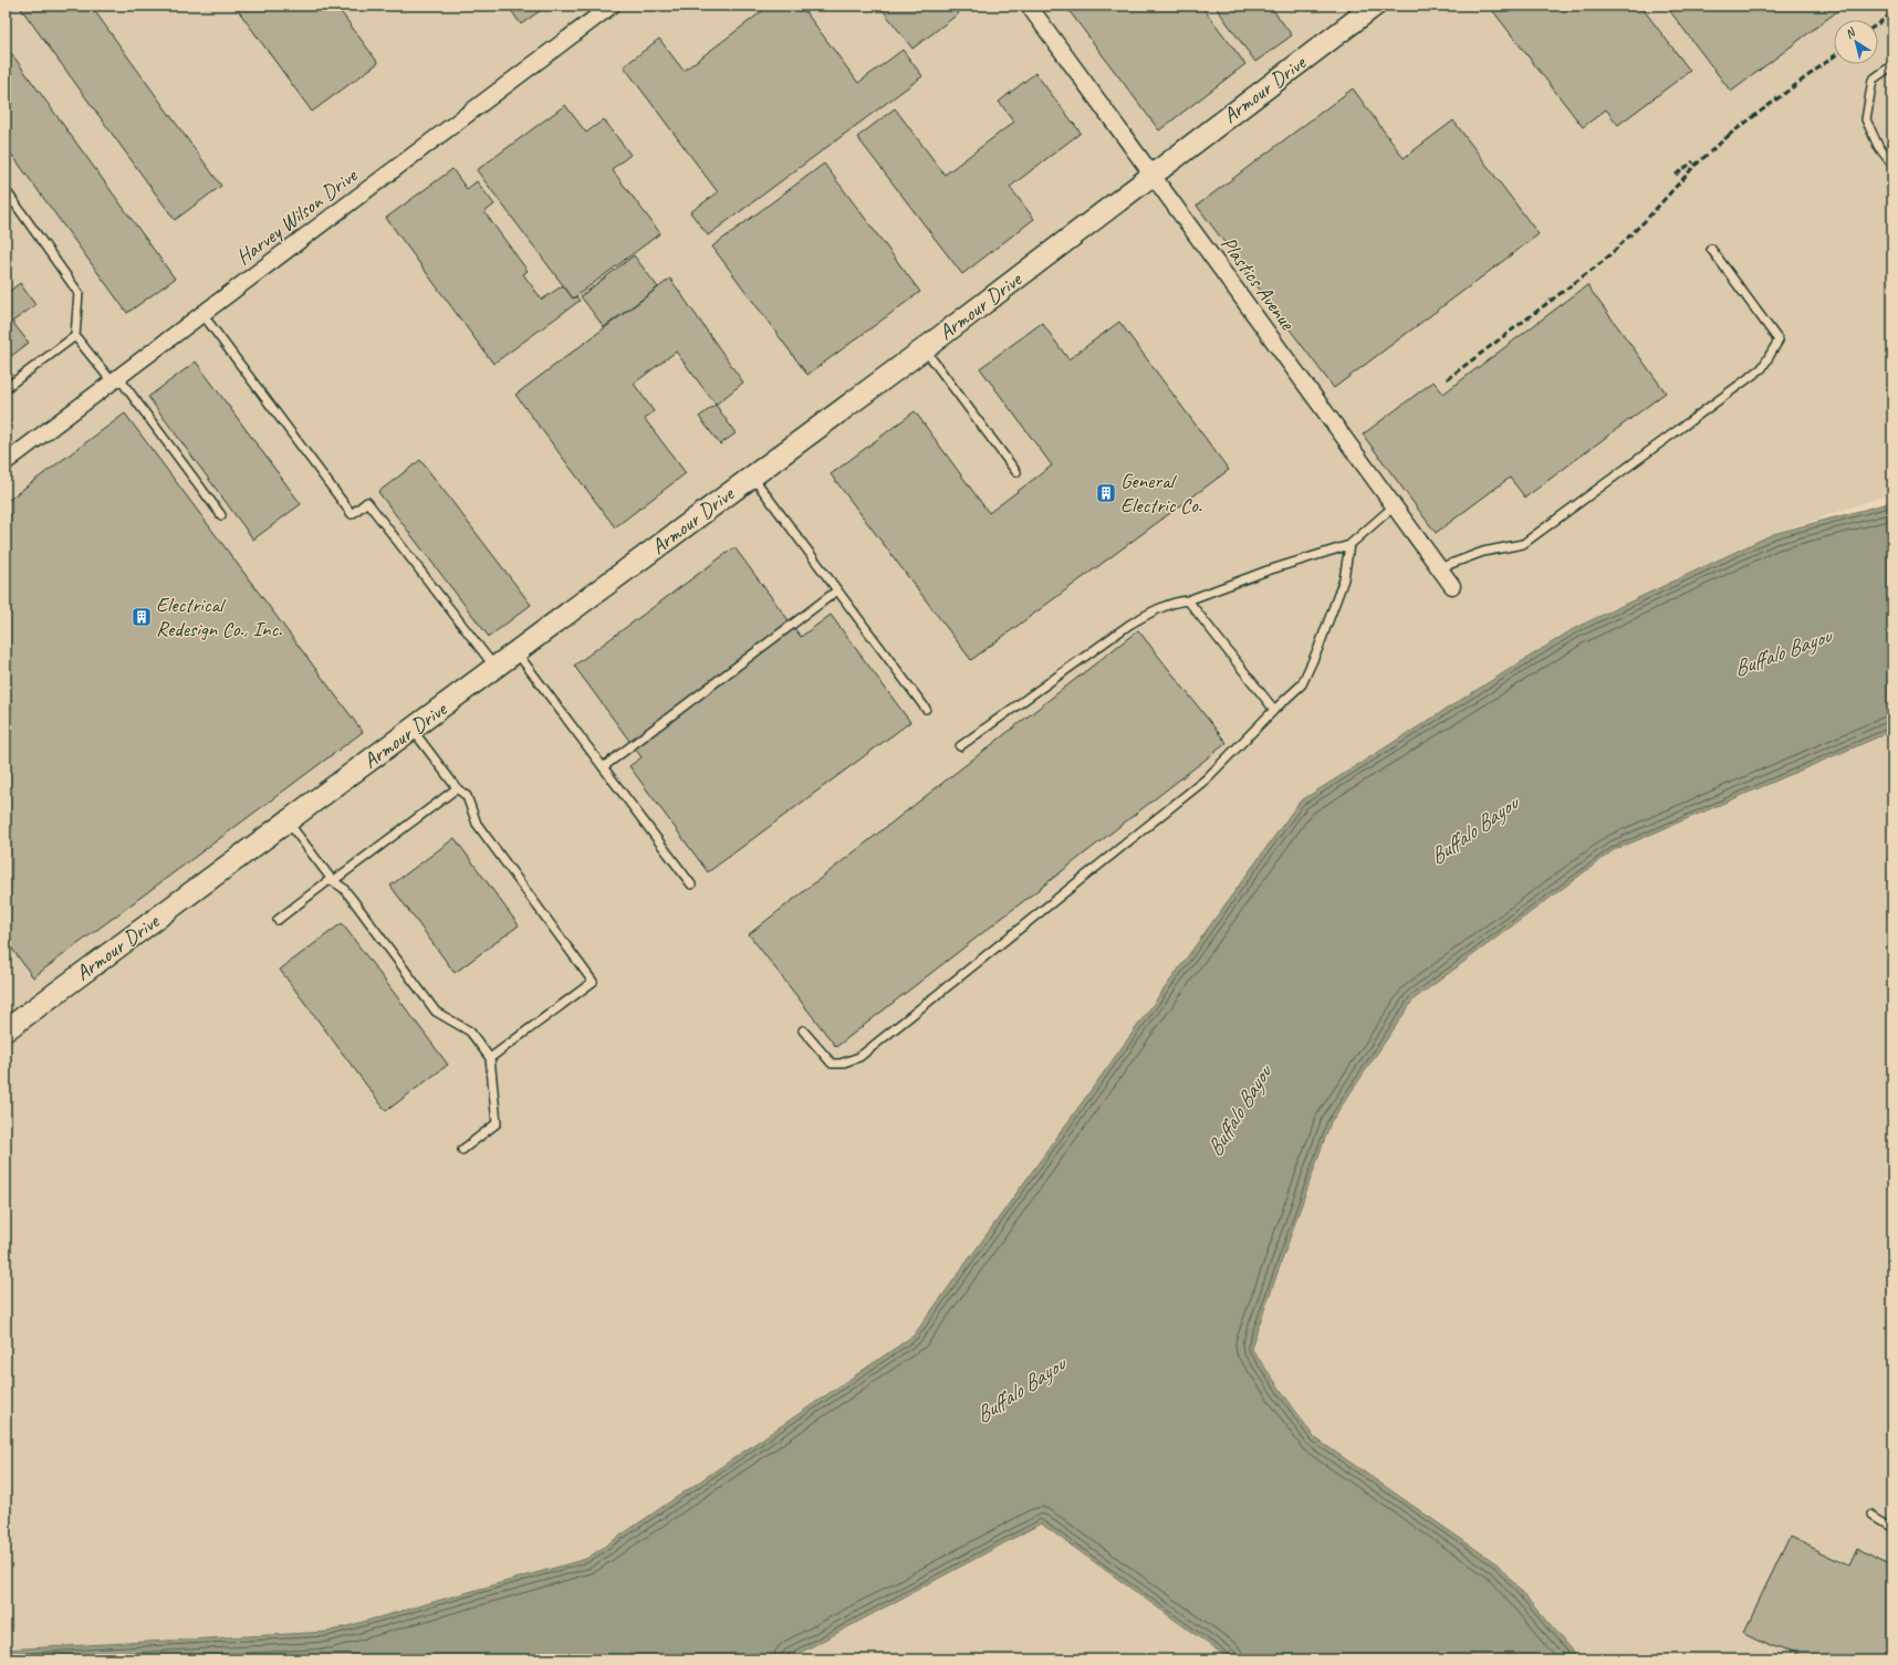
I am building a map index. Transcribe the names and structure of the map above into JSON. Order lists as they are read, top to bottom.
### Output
{
  "streets": {
    "street": ["Armour Drive", "Harvey Wilson Drive", "Plastics Avenue"]
  },
  "crossings": [
    ["Armour Drive", "Plastics Avenue"]
  ],
  "water": ["Buffalo Bayou"],
  "places": {
    "building": ["General Electric Co.", "Electrical Redesign Co., Inc."]
  },
  "north": "top left"
}
